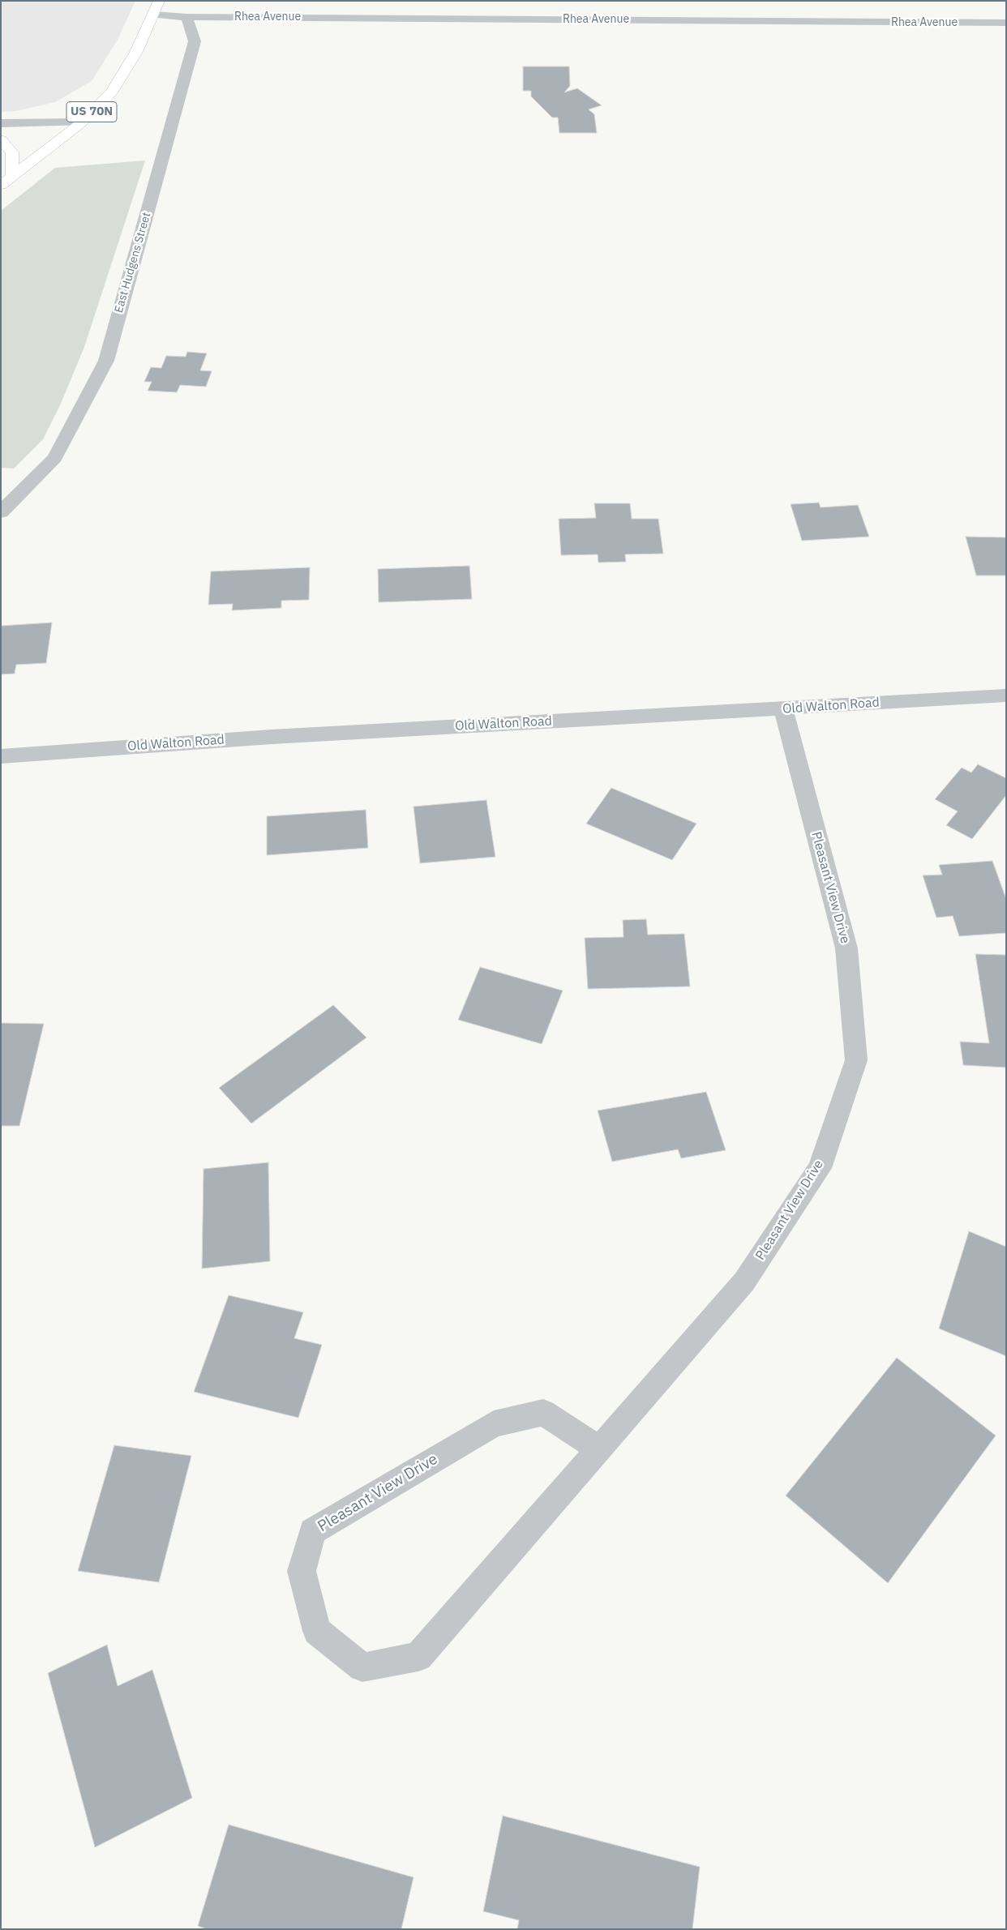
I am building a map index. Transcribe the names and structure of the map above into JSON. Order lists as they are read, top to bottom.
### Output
{
  "streets": {
    "main road": ["US 70N"],
    "street": [
      "Rhea Avenue",
      "East Hudgens Street",
      "Old Walton Road",
      "Pleasant View Drive"
    ]
  },
  "crossings": [
    ["Rhea Avenue", "East Hudgens Street"],
    ["Old Walton Road", "Pleasant View Drive"]
  ]
}
